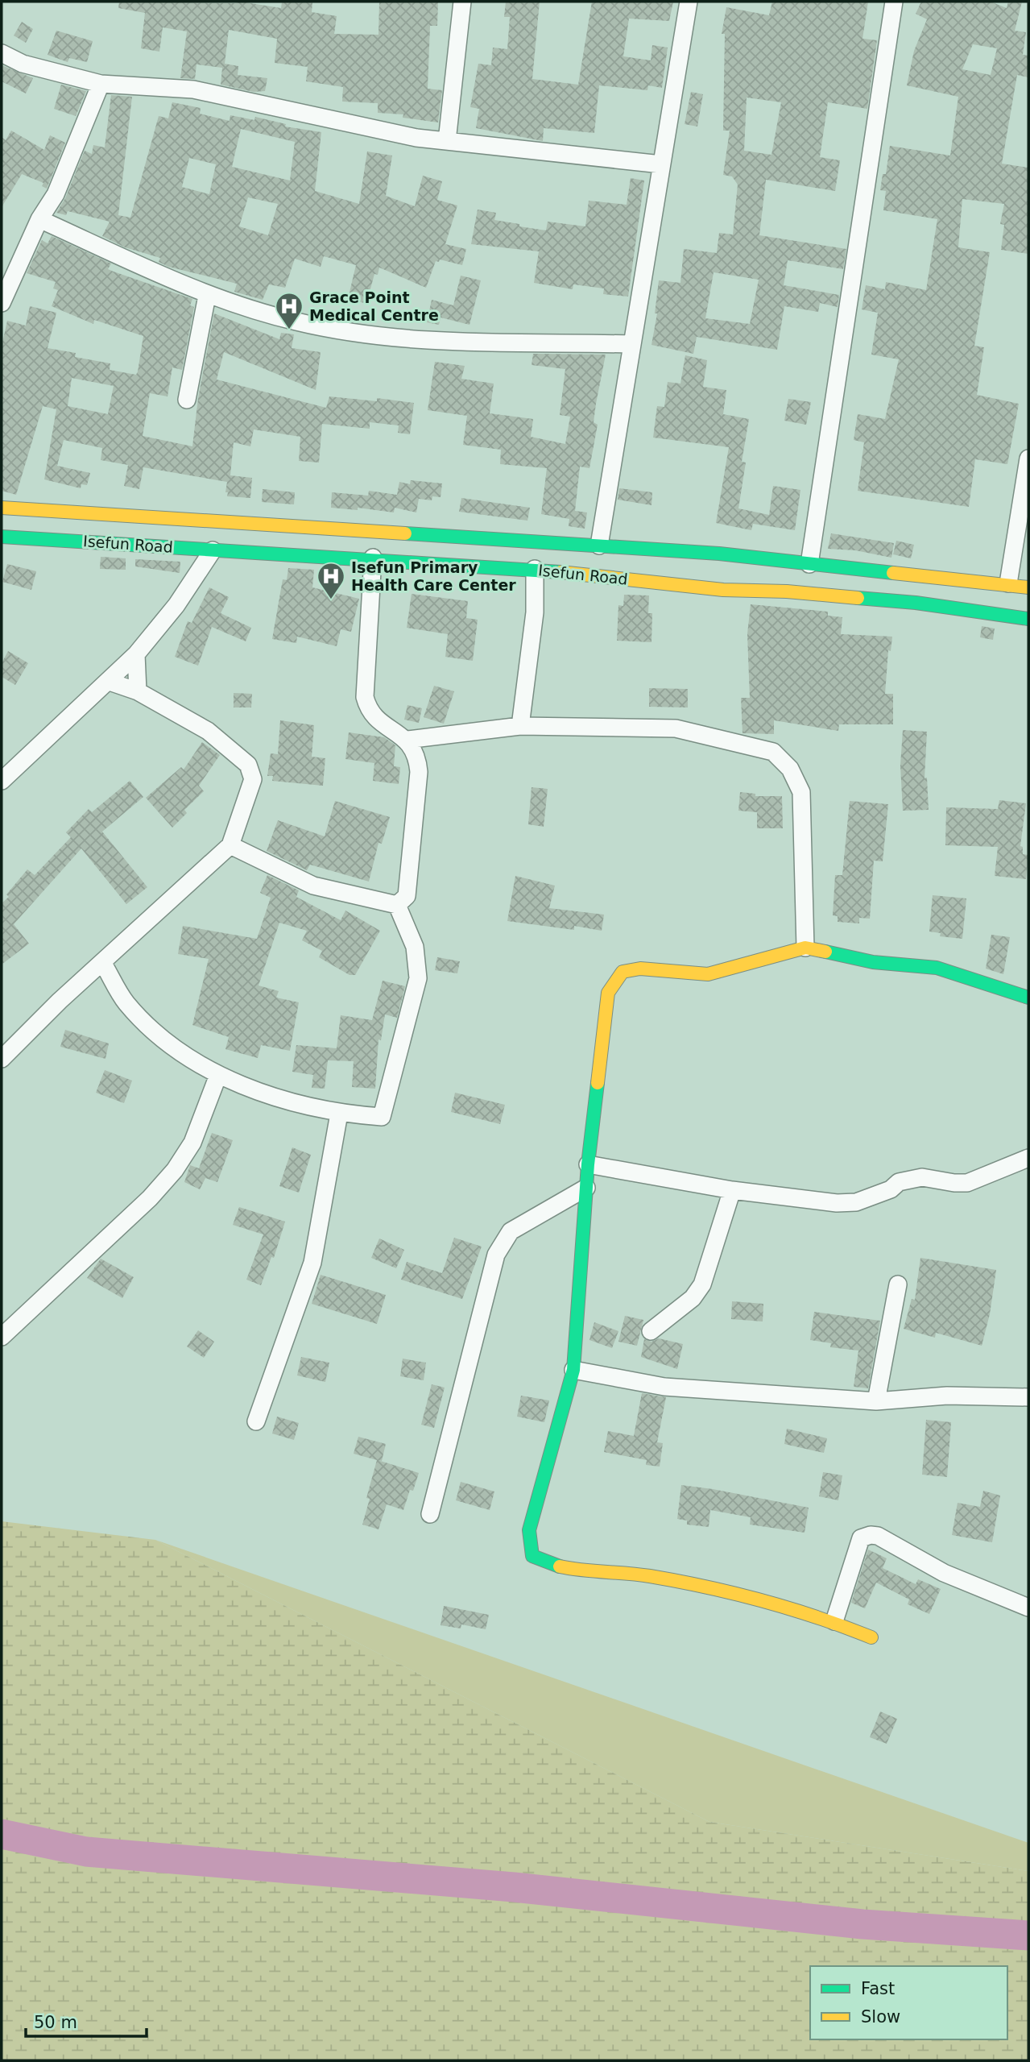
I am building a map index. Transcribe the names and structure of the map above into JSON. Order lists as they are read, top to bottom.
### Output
{
  "streets": {
    "street": ["Isefun Road"]
  },
  "places": {
    "hospital": ["Grace Point Medical Centre", "Isefun Primary Health Care Center"]
  },
  "legend": ["Fast", "Slow"],
  "scale_bar": "50 m"
}
